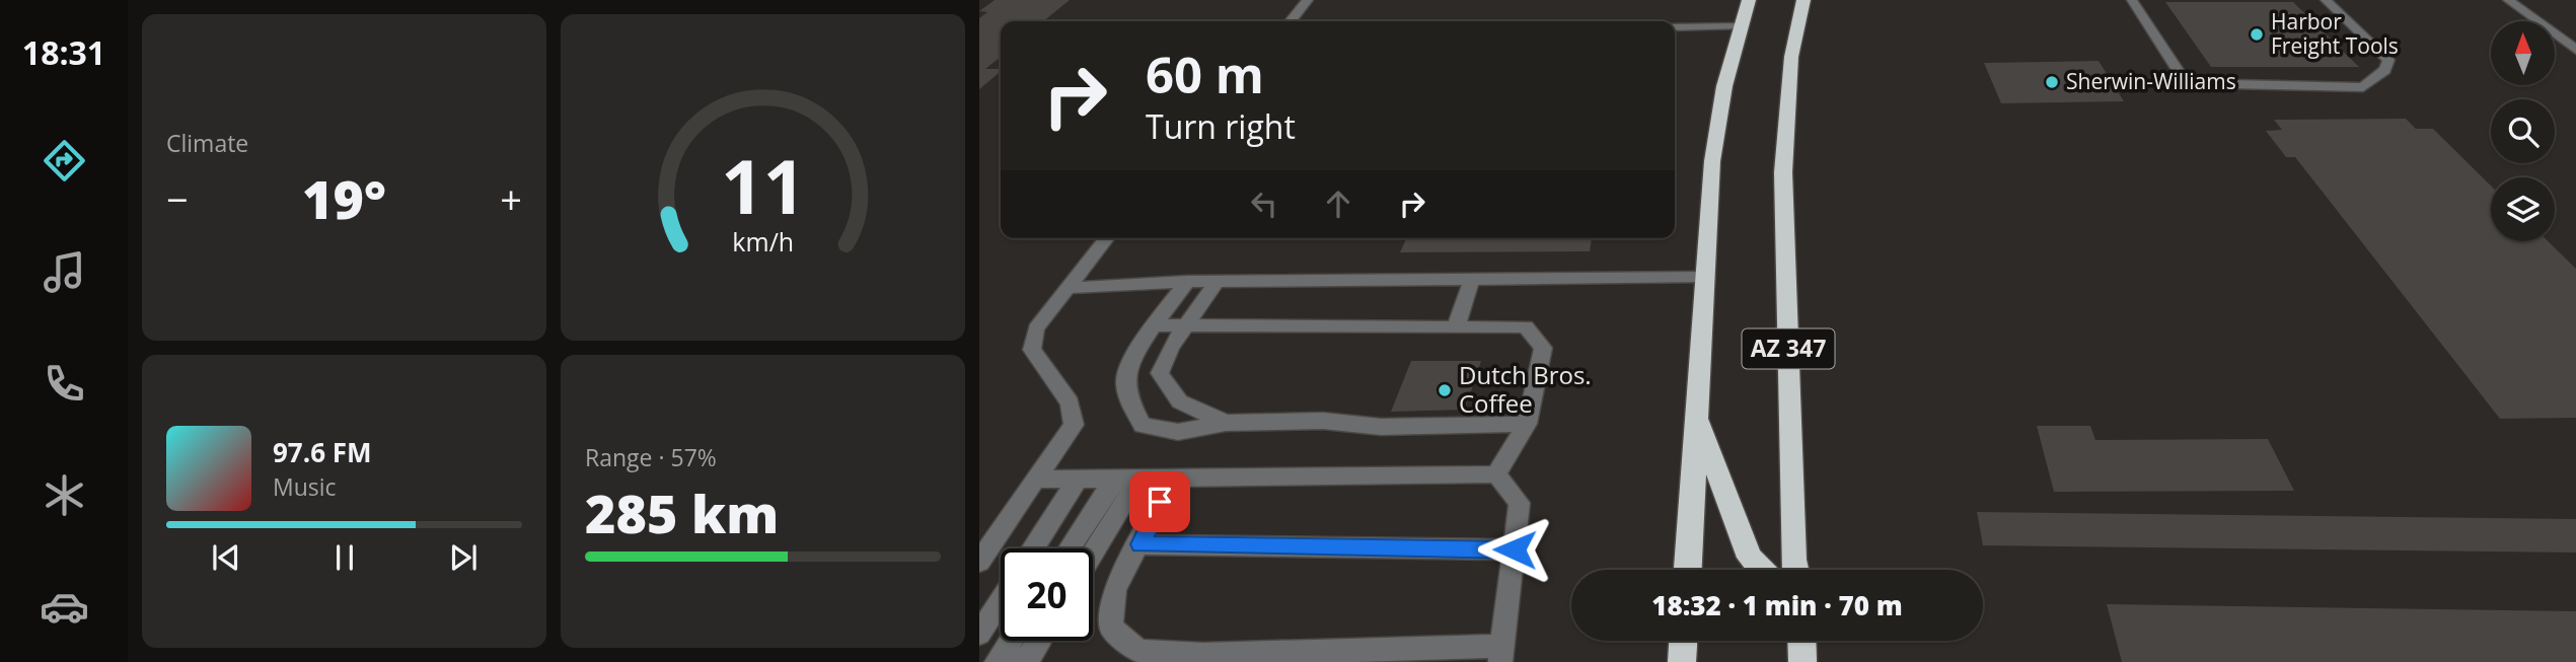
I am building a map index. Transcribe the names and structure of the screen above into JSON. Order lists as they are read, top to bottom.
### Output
{
  "streets": {
    "highway": ["AZ 347"]
  },
  "places": ["Harbor Freight Tools", "Sherwin-Williams", "Dutch Bros. Coffee"],
  "north": "top",
  "page": {
    "tabs": "18:31",
    "tile": [
      "Climate",
      ["Range · 57%", "285 km"]
    ],
    "turn": ["60 m", "Turn right"],
    "heat": ["−", "19°", "+"],
    "song": ["97.6 FM", "Music"],
    "limit": "20",
    "trip": "18:32 · 1 min · 70 m",
    "gauge": ["11", "km/h"]
  }
}
